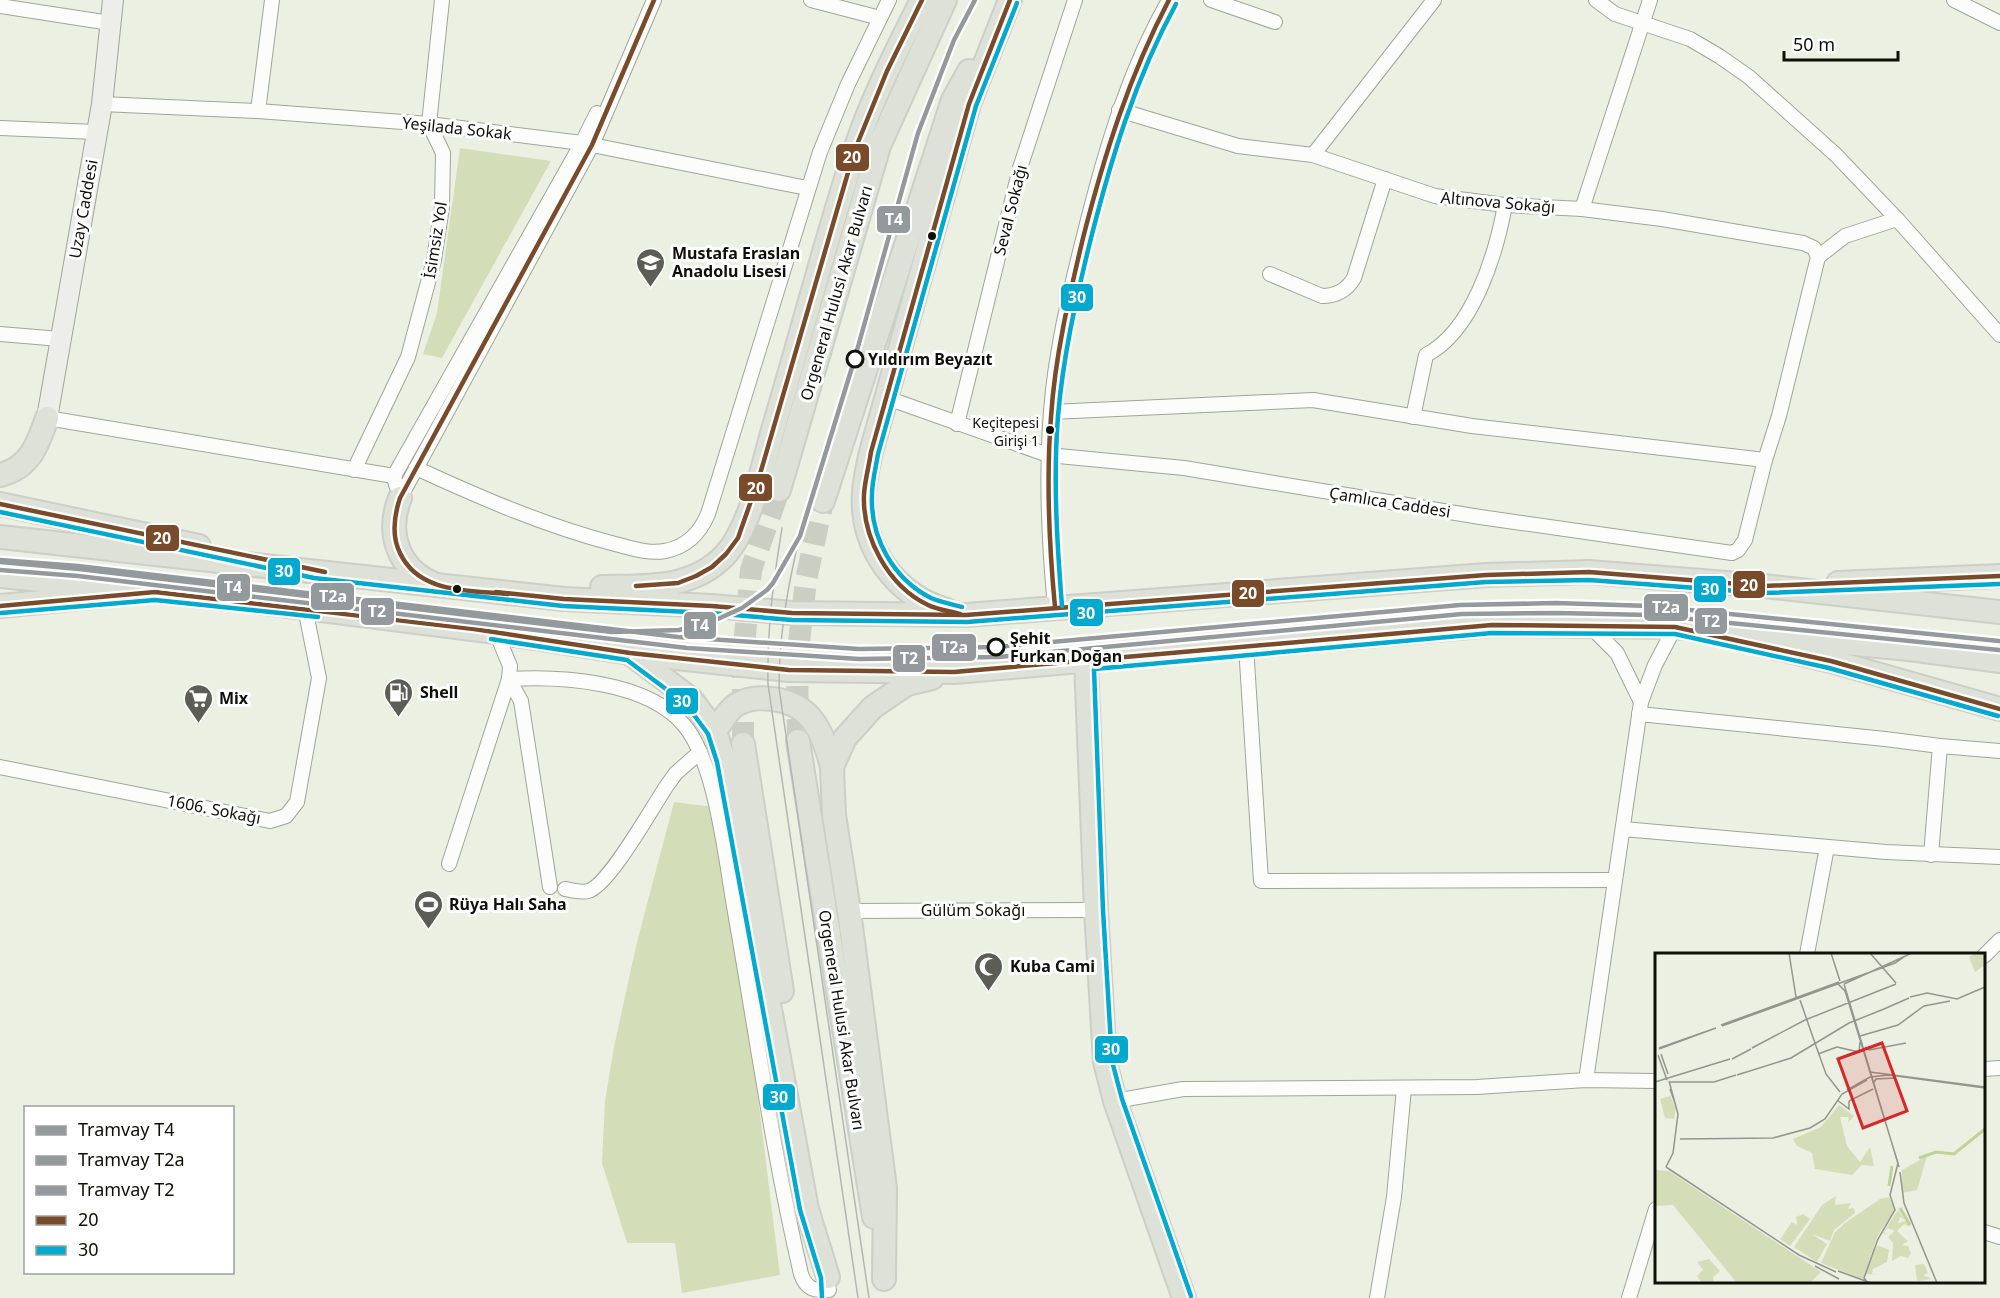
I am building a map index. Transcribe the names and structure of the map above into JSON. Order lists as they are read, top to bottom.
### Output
{
  "streets": {
    "main road": ["Uzay Caddesi", "Orgeneral Hulusi Akar Bulvarı"],
    "street": [
      "Yeşilada Sokak",
      "Altınova Sokağı",
      "Seval Sokağı",
      "İsimsiz Yol",
      "Çamlıca Caddesi",
      "1606. Sokağı",
      "Gülüm Sokağı"
    ]
  },
  "crossings": [
    ["Yeşilada Sokak", "Uzay Caddesi"],
    ["Yeşilada Sokak", "İsimsiz Yol"],
    ["Seval Sokağı", "Çamlıca Caddesi"]
  ],
  "places": {
    "school or university": ["Mustafa Eraslan Anadolu Lisesi"],
    "other": ["Yıldırım Beyazıt", "Keçitepesi Girişi 1", "Şehit Furkan Doğan"],
    "fuel station": ["Shell"],
    "supermarket": ["Mix"],
    "sports": ["Rüya Halı Saha"],
    "mosque": ["Kuba Cami"]
  },
  "lines": [
    "tram line T4",
    "transit line 20",
    "transit line 30",
    "tram line T2a",
    "tram line T2"
  ],
  "legend": [
    "Tramvay T4",
    "Tramvay T2a",
    "Tramvay T2",
    "20",
    "30"
  ],
  "scale_bar": "50 m"
}
